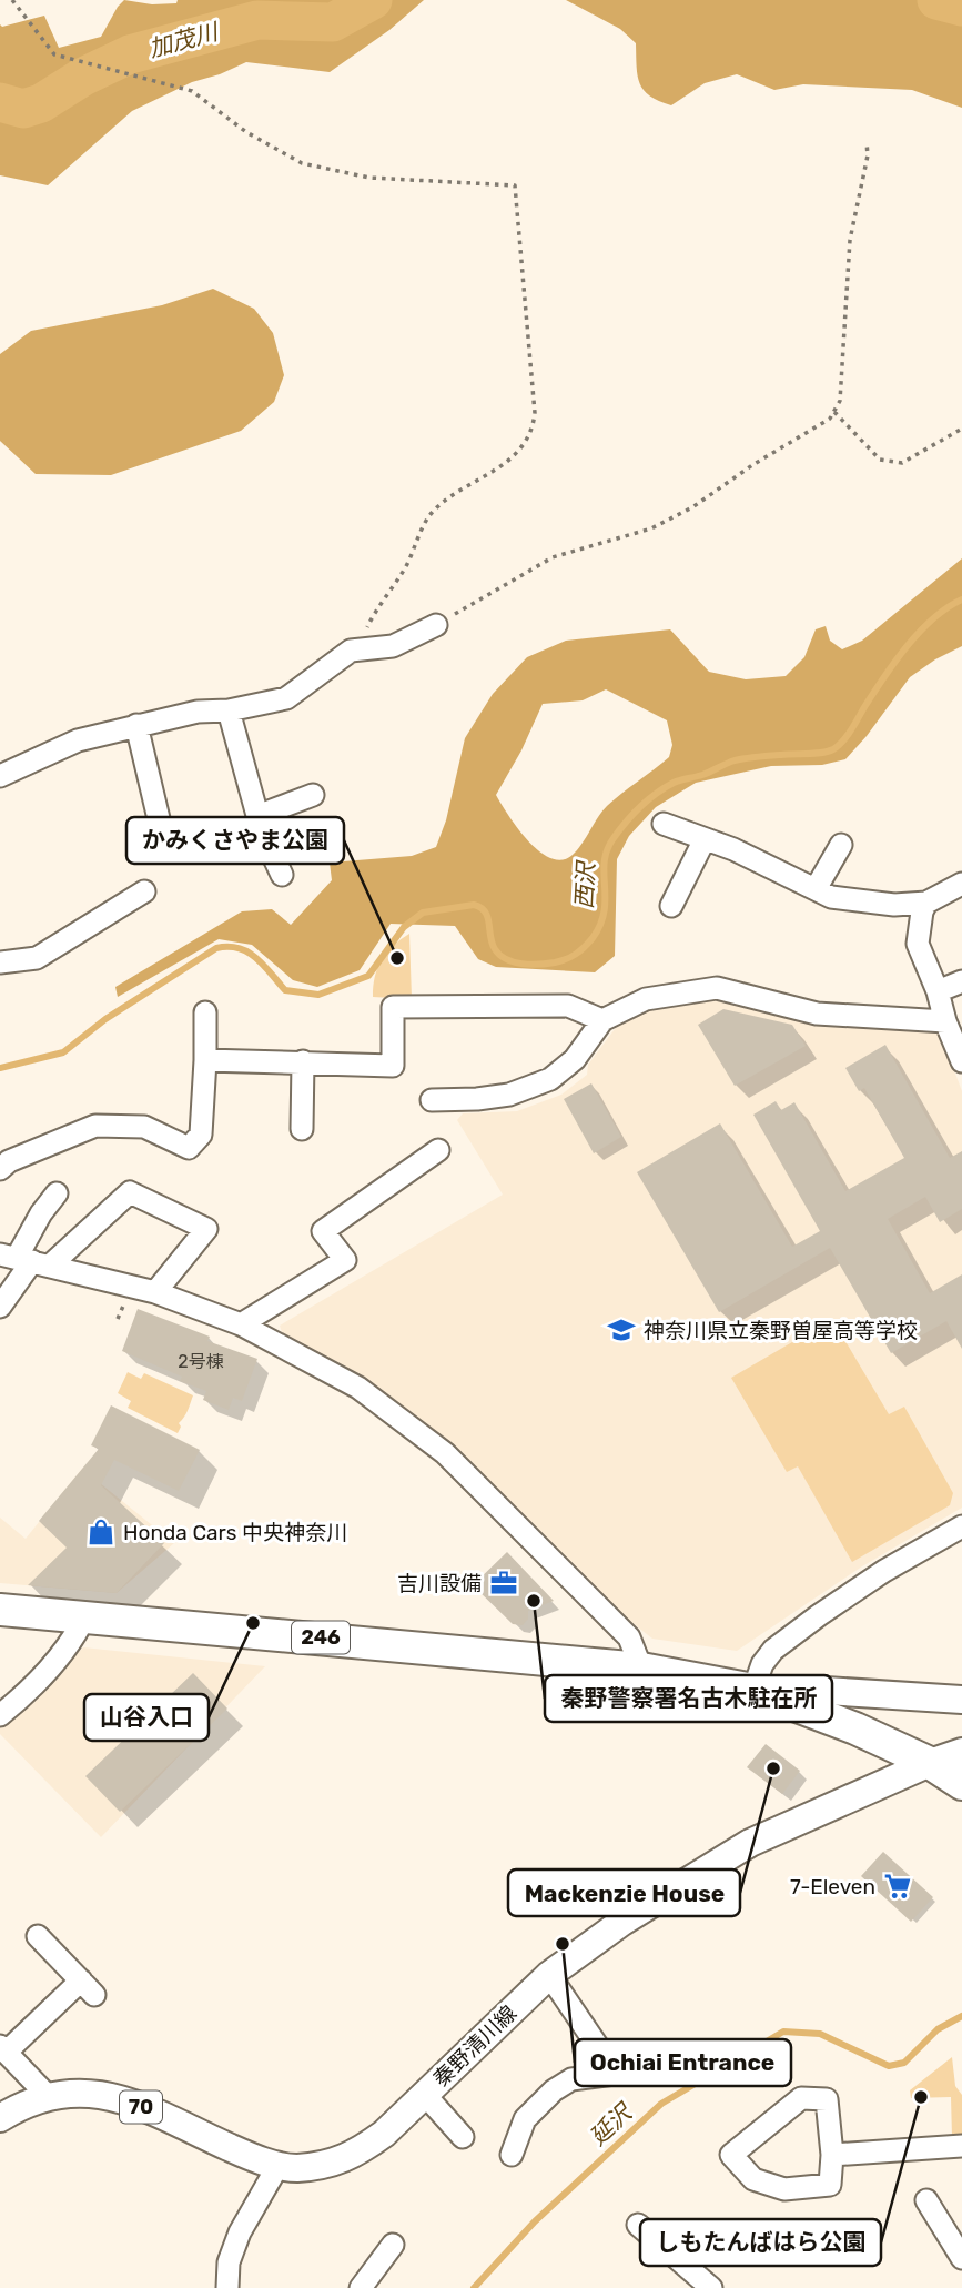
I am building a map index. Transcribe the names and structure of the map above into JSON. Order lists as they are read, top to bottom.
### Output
{
  "streets": {
    "highway": ["246"],
    "main road": ["秦野清川線", "70"]
  },
  "crossings": [
    ["246", "秦野清川線"]
  ],
  "water": ["加茂川", "西沢", "延沢"],
  "places": {
    "other": [
      "かみくさやま公園",
      "秦野警察署名古木駐在所",
      "山谷入口",
      "Mackenzie House",
      "Ochiai Entrance",
      "しもたんばはら公園"
    ],
    "school or university": ["神奈川県立秦野曽屋高等学校"],
    "shop": ["Honda Cars 中央神奈川"],
    "office": ["吉川設備"],
    "supermarket": ["7-Eleven"]
  },
  "house_numbers": ["2号棟"]
}
